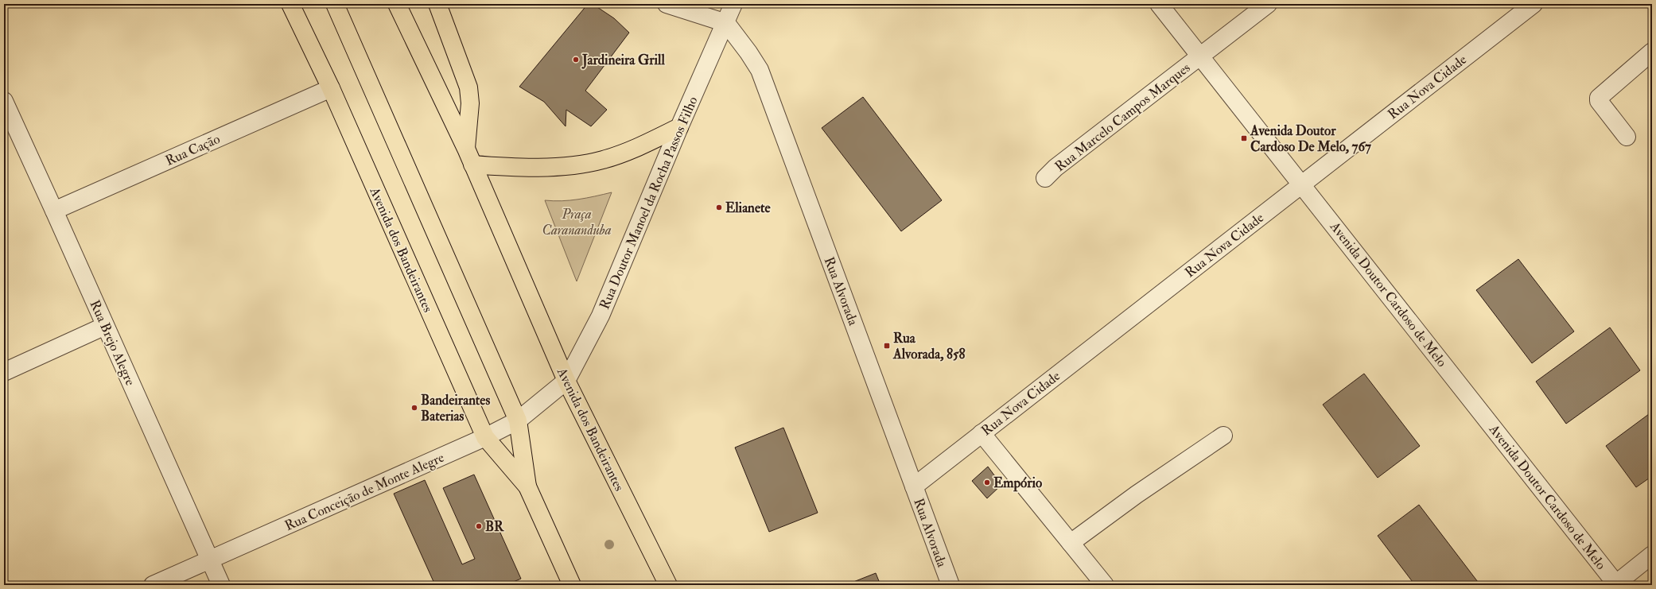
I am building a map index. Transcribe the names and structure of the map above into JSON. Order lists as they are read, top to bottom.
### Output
{
  "streets": {
    "highway": ["Avenida dos Bandeirantes"],
    "street": [
      "Rua Nova Cidade",
      "Rua Marcelo Campos Marques",
      "Rua Cação",
      "Rua Doutor Manoel da Rocha Passos Filho",
      "Rua Alvorada",
      "Avenida Doutor Cardoso de Melo",
      "Rua Brejo Alegre",
      "Rua Conceição de Monte Alegre"
    ]
  },
  "crossings": [
    ["Rua Nova Cidade", "Rua Alvorada"],
    ["Rua Nova Cidade", "Avenida Doutor Cardoso de Melo"],
    ["Rua Marcelo Campos Marques", "Avenida Doutor Cardoso de Melo"],
    ["Rua Cação", "Avenida dos Bandeirantes"],
    ["Rua Cação", "Rua Brejo Alegre"],
    ["Rua Doutor Manoel da Rocha Passos Filho", "Avenida dos Bandeirantes"],
    ["Rua Doutor Manoel da Rocha Passos Filho", "Rua Alvorada"],
    ["Rua Doutor Manoel da Rocha Passos Filho", "Rua Conceição de Monte Alegre"],
    ["Avenida dos Bandeirantes", "Rua Conceição de Monte Alegre"],
    ["Rua Brejo Alegre", "Rua Conceição de Monte Alegre"]
  ],
  "parks": ["Praça Carananduba"],
  "places": {
    "other": [
      "Jardineira Grill",
      "Elianete",
      "Bandeirantes Baterias",
      "Empório",
      "BR"
    ],
    "transit": ["Avenida Doutor Cardoso De Melo, 767", "Rua Alvorada, 858"]
  }
}
